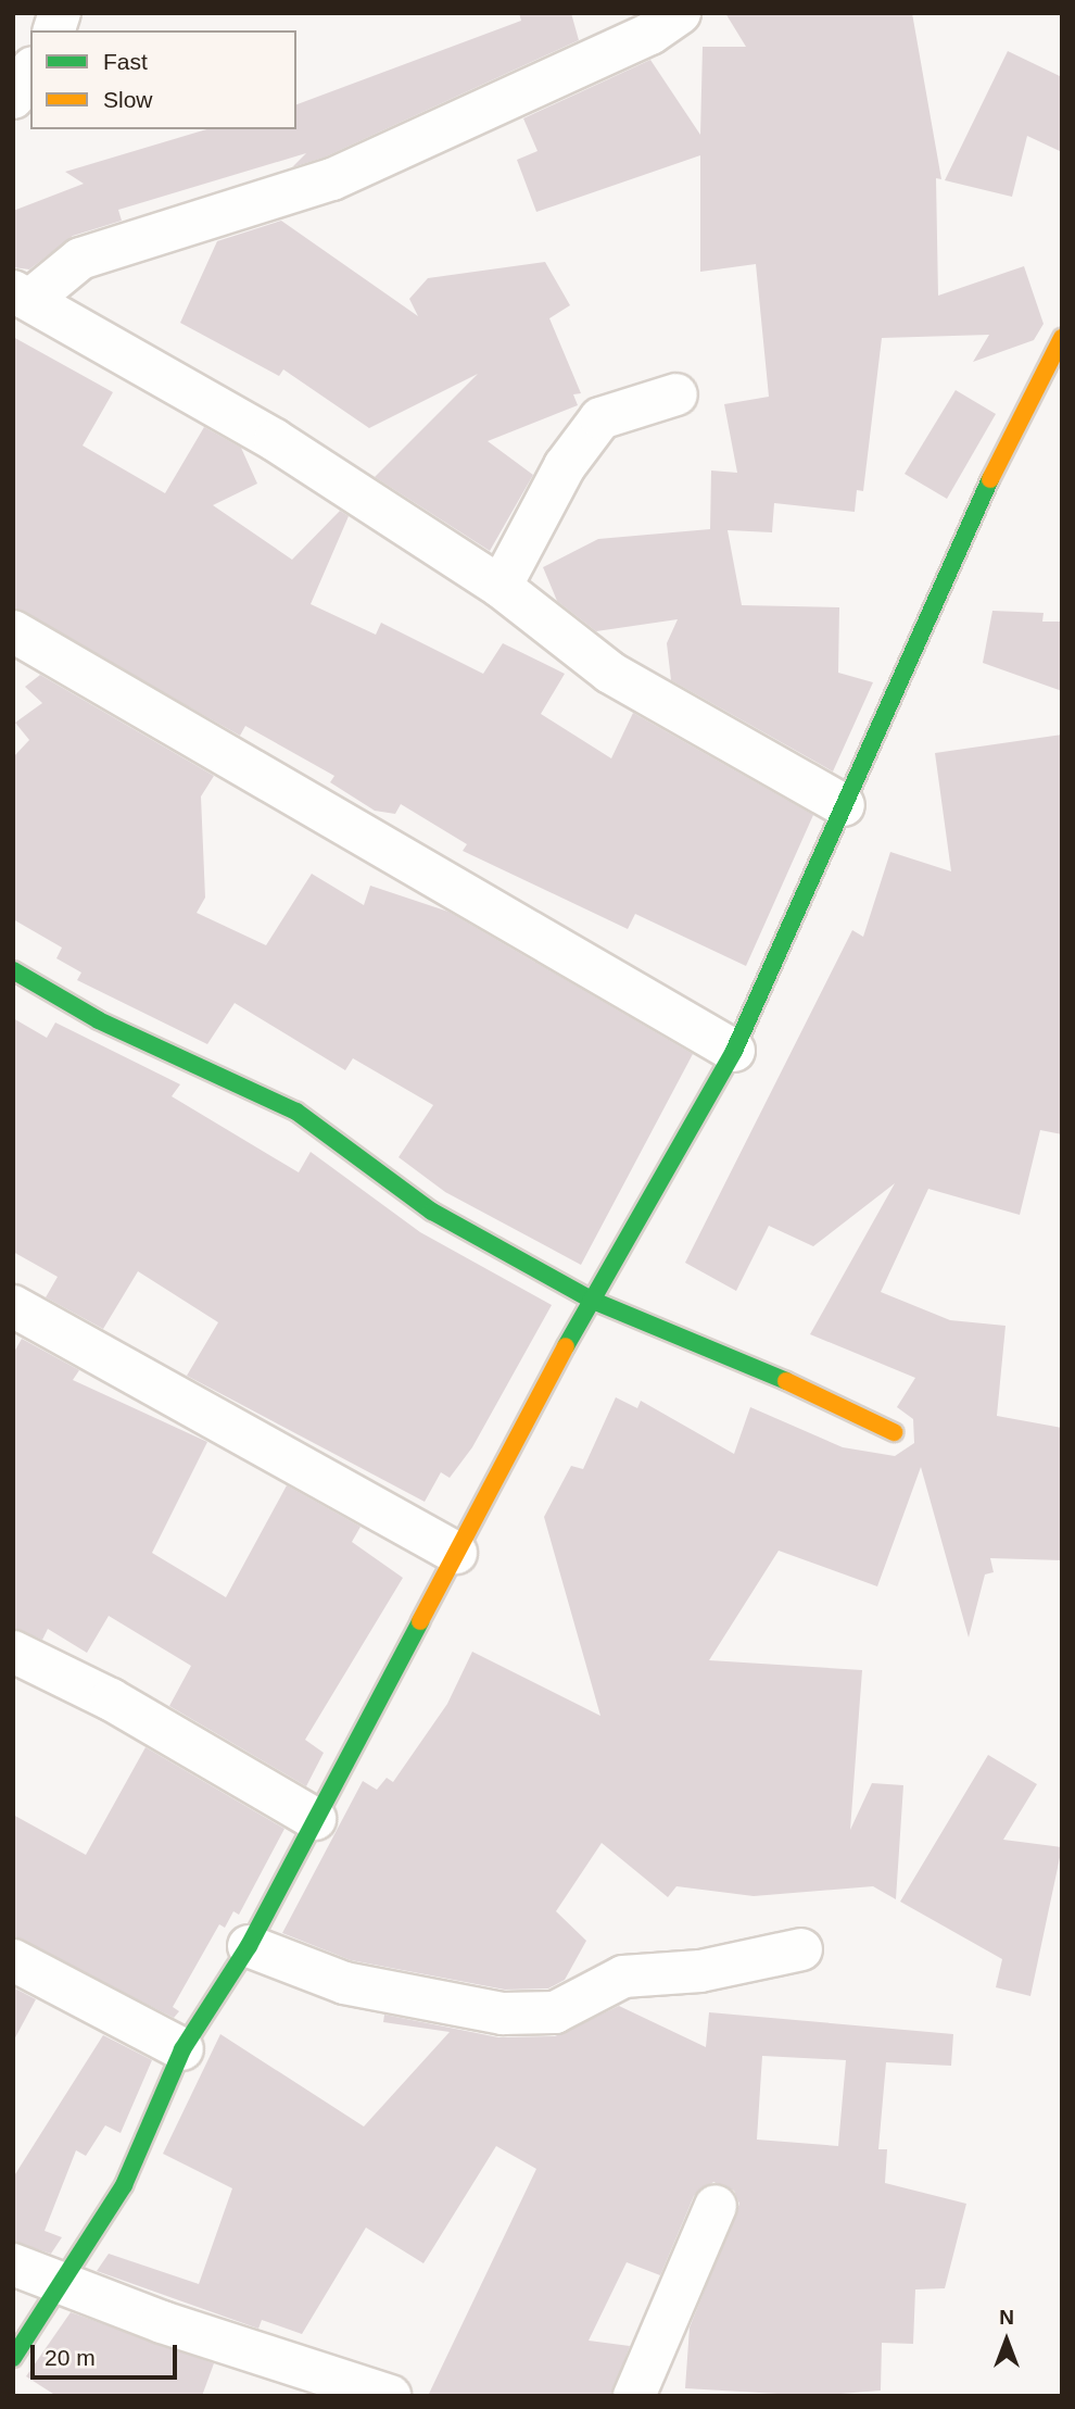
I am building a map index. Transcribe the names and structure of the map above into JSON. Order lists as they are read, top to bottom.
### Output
{
  "legend": ["Fast", "Slow"],
  "scale_bar": "20 m",
  "north": "top"
}
